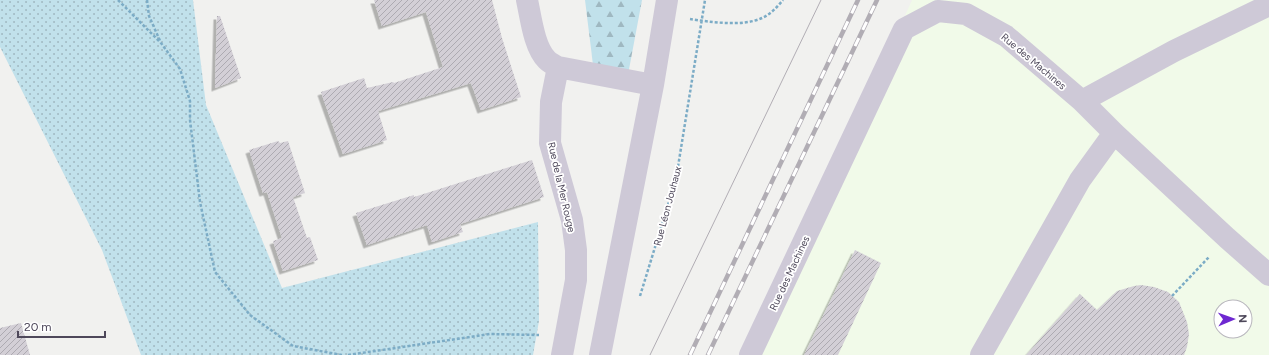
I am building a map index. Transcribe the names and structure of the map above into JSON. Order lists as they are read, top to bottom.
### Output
{
  "streets": {
    "street": ["Rue des Machines", "Rue de la Mer Rouge"],
    "path": ["Rue Léon Jouhaux"]
  },
  "scale_bar": "20 m",
  "north": "right"
}
